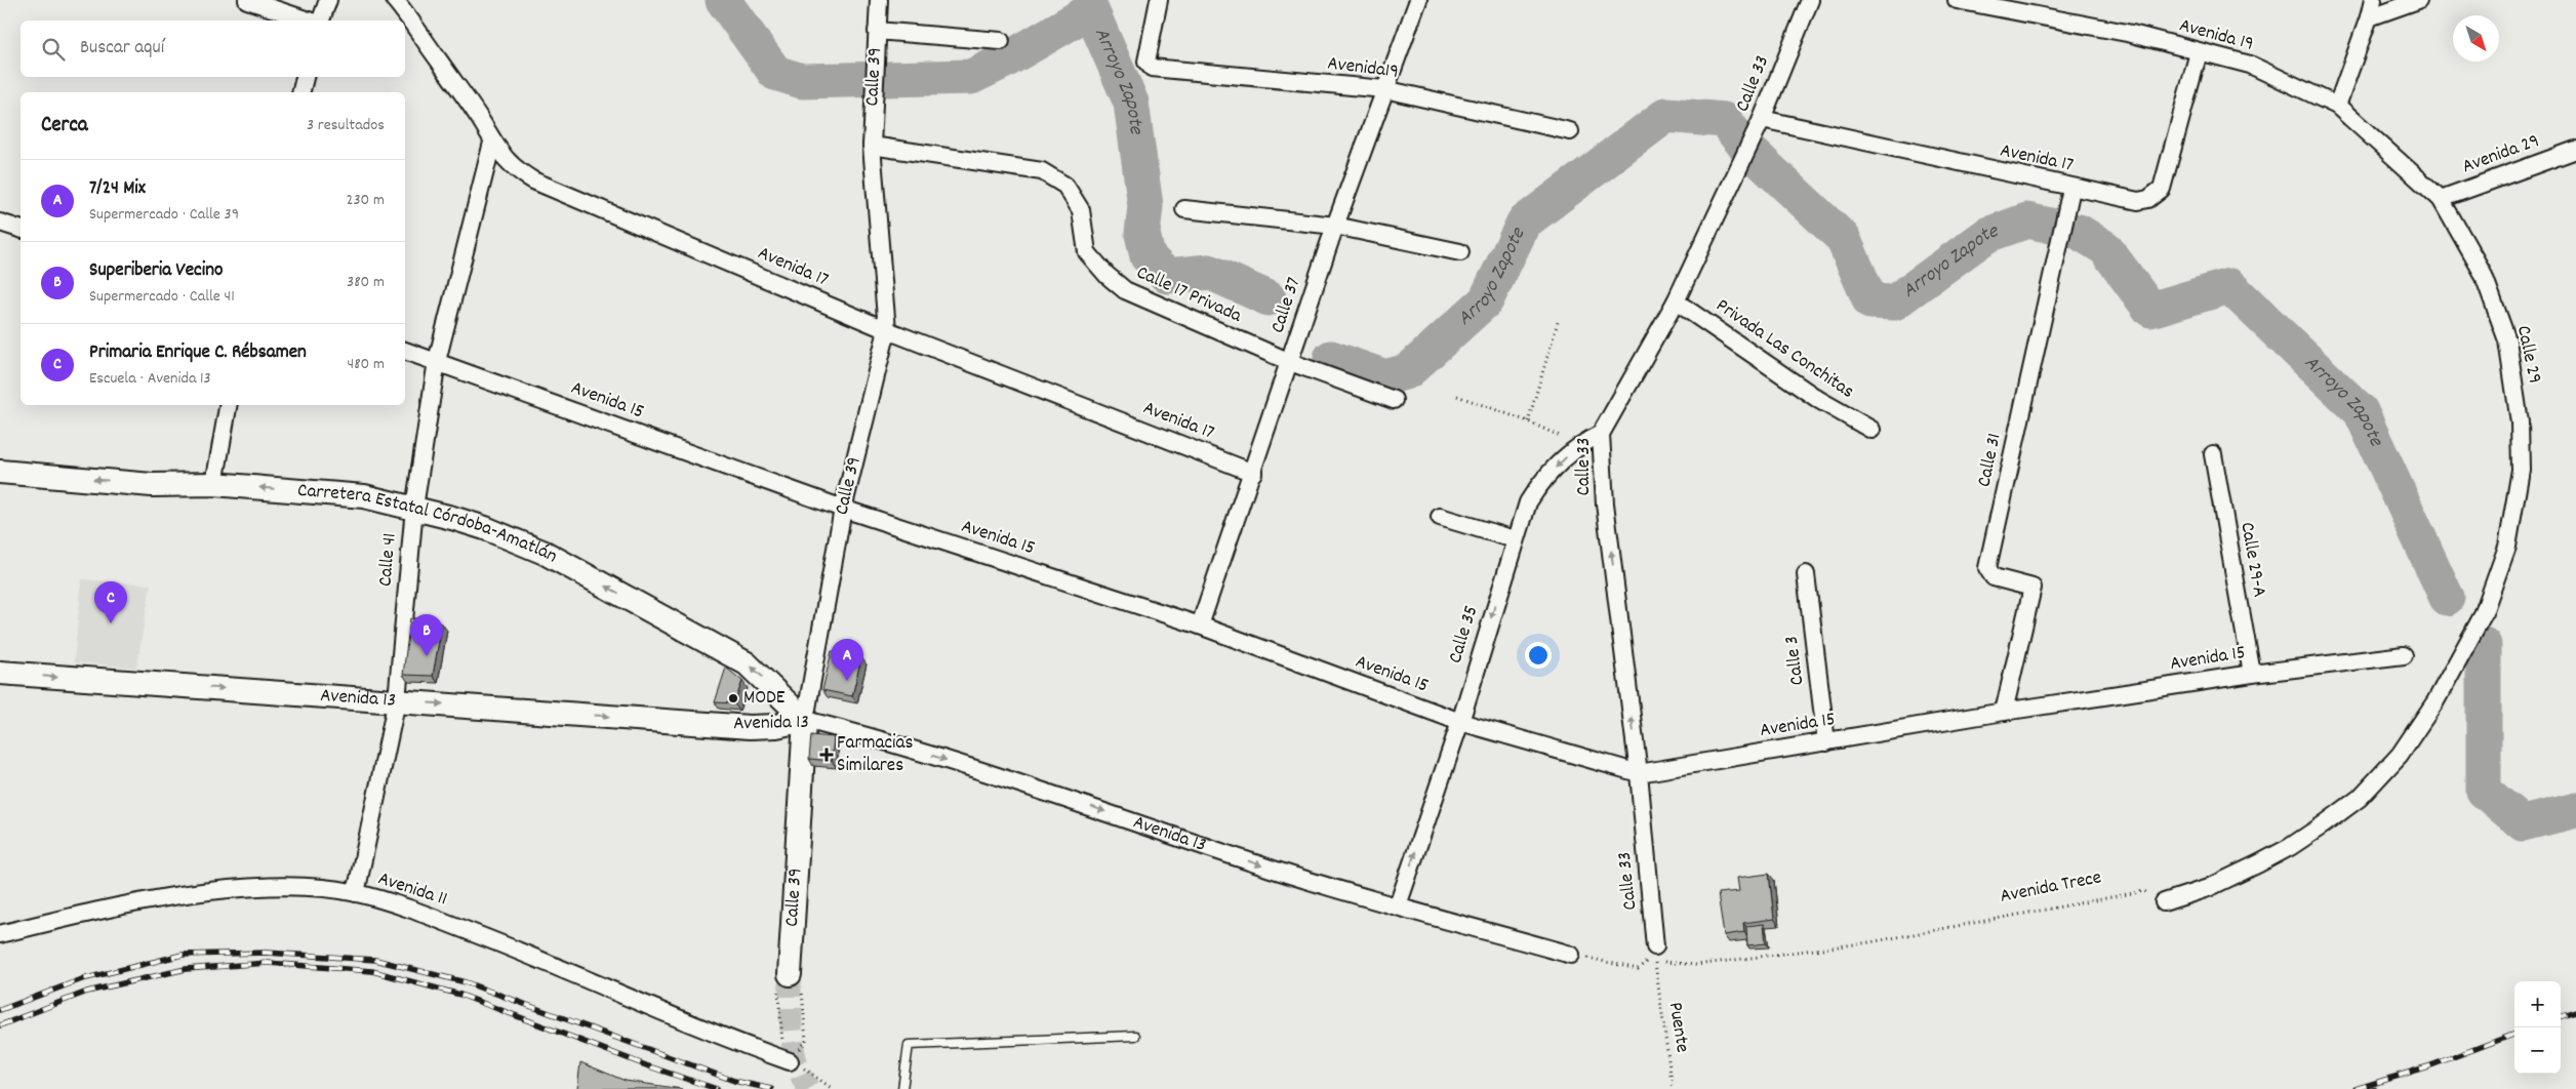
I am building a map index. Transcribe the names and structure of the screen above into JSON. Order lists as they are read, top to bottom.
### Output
{
  "streets": {
    "main road": ["Calle 39", "Carretera Estatal Córdoba-Amatlán", "Avenida 13"],
    "street": [
      "Avenida 19",
      "Avenida19",
      "Calle 33",
      "Avenida 29",
      "Avenida 17",
      "Calle 17 Privada",
      "Calle 37",
      "Privada Las Conchitas",
      "Calle 29",
      "Avenida 15",
      "Calle 31",
      "Calle 41",
      "Calle 29-A",
      "Calle 35",
      "Calle 3",
      "Avenida 11"
    ],
    "path": ["Avenida Trece", "Puente"]
  },
  "crossings": [
    ["Avenida 19", "Avenida 17"],
    ["Avenida 19", "Calle 29"],
    ["Avenida19", "Calle 37"],
    ["Calle 39", "Avenida 17"],
    ["Calle 39", "Calle 17 Privada"],
    ["Calle 39", "Avenida 15"],
    ["Calle 39", "Carretera Estatal Córdoba-Amatlán"],
    ["Calle 39", "Avenida 13"],
    ["Calle 33", "Avenida 17"],
    ["Calle 33", "Privada Las Conchitas"],
    ["Calle 33", "Avenida 15"],
    ["Calle 33", "Calle 35"],
    ["Avenida 29", "Calle 29"],
    ["Avenida 17", "Calle 37"],
    ["Avenida 17", "Calle 31"],
    ["Avenida 17", "Calle 41"],
    ["Calle 17 Privada", "Calle 37"],
    ["Calle 37", "Avenida 15"],
    ["Calle 29", "Avenida Trece"],
    ["Avenida 15", "Calle 31"],
    ["Avenida 15", "Calle 41"],
    ["Avenida 15", "Calle 29-A"],
    ["Avenida 15", "Calle 35"],
    ["Avenida 15", "Calle 3"],
    ["Carretera Estatal Córdoba-Amatlán", "Calle 41"],
    ["Carretera Estatal Córdoba-Amatlán", "Avenida 13"],
    ["Calle 41", "Avenida 13"],
    ["Calle 41", "Avenida 11"],
    ["Calle 35", "Avenida 13"]
  ],
  "one_way": ["Carretera Estatal Córdoba-Amatlán", "Avenida 13"],
  "water": ["Arroyo Zapote"],
  "places": {
    "other": ["MODE"],
    "health": ["Farmacias Similares"]
  },
  "north": "bottom right",
  "page": {
    "search": "Buscar aquí",
    "heading": ["Cerca", "3 resultados"],
    "list": [
      {
        "mark": "A",
        "name": "7/24 Mix",
        "note": "Supermercado · Calle 39",
        "value": "230 m"
      },
      {
        "mark": "B",
        "name": "Superiberia Vecino",
        "note": "Supermercado · Calle 41",
        "value": "380 m"
      },
      {
        "mark": "C",
        "name": "Primaria Enrique C. Rébsamen",
        "note": "Escuela · Avenida 13",
        "value": "480 m"
      }
    ],
    "pins": ["C", "B", "A"],
    "map_buttons": ["+", "−"]
  }
}
